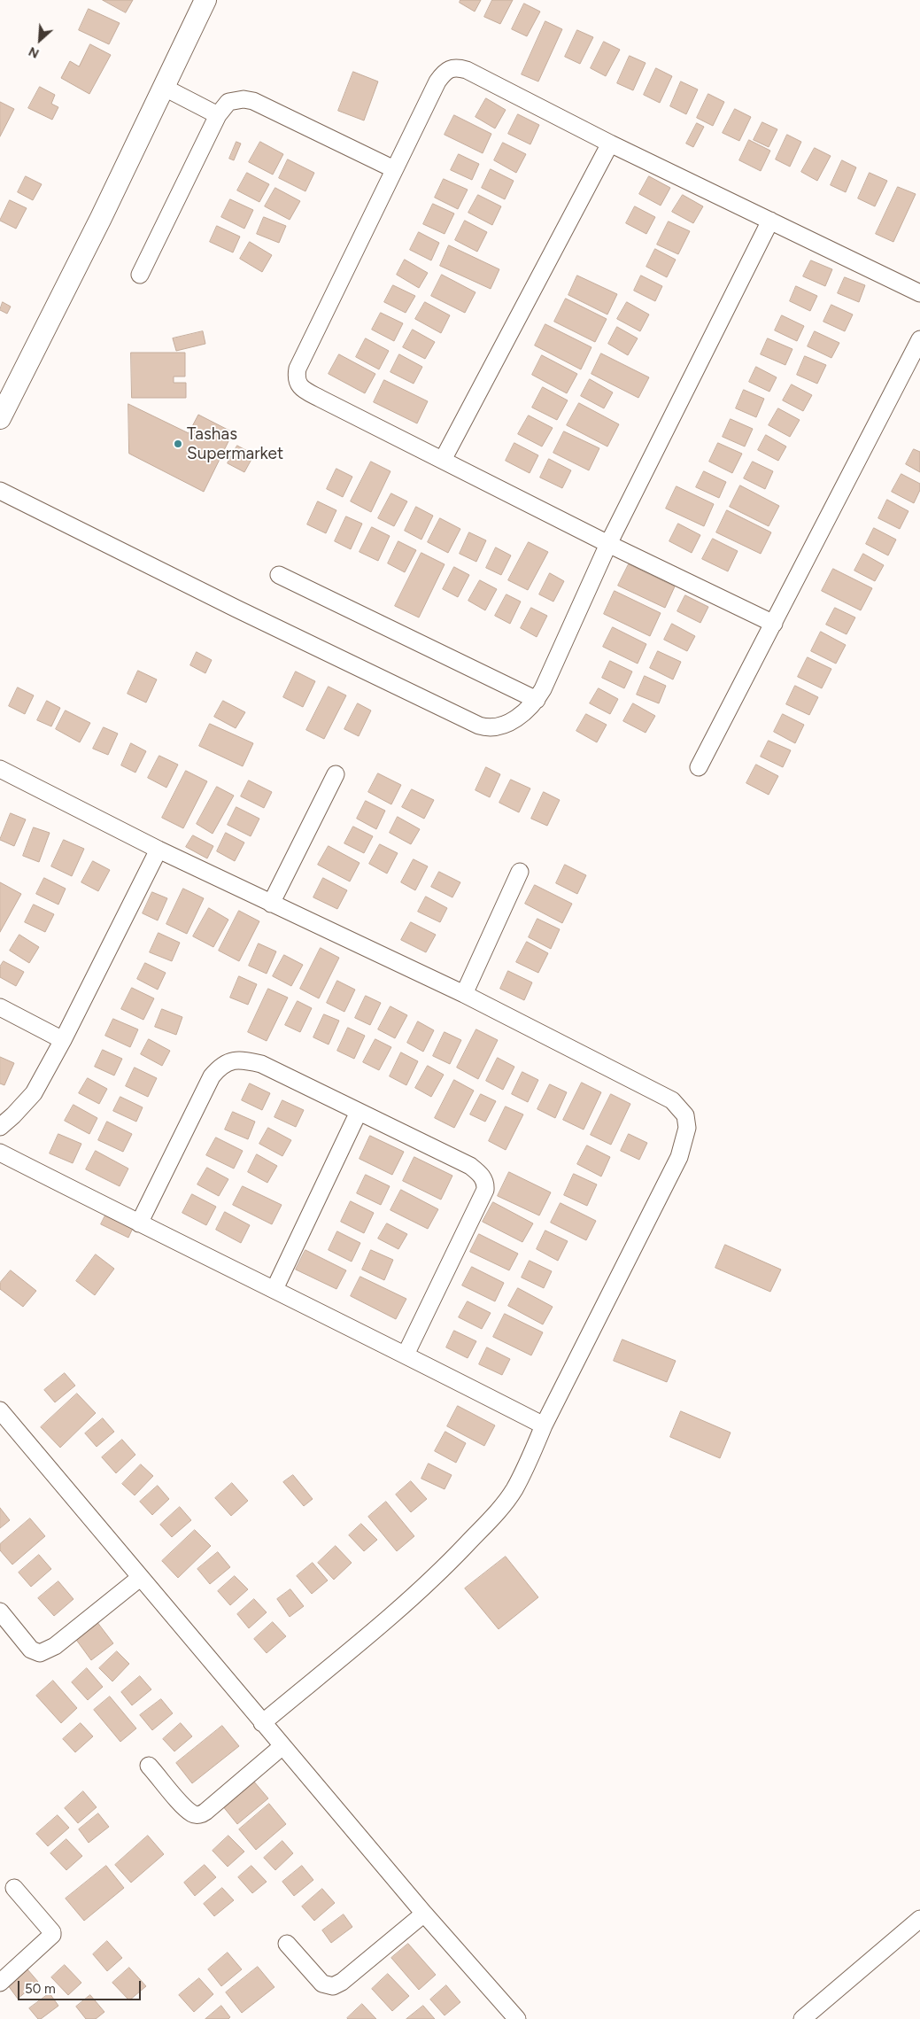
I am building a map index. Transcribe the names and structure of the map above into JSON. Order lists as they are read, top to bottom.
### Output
{
  "places": ["Tashas Supermarket"],
  "scale_bar": "50 m",
  "north": "bottom left"
}
